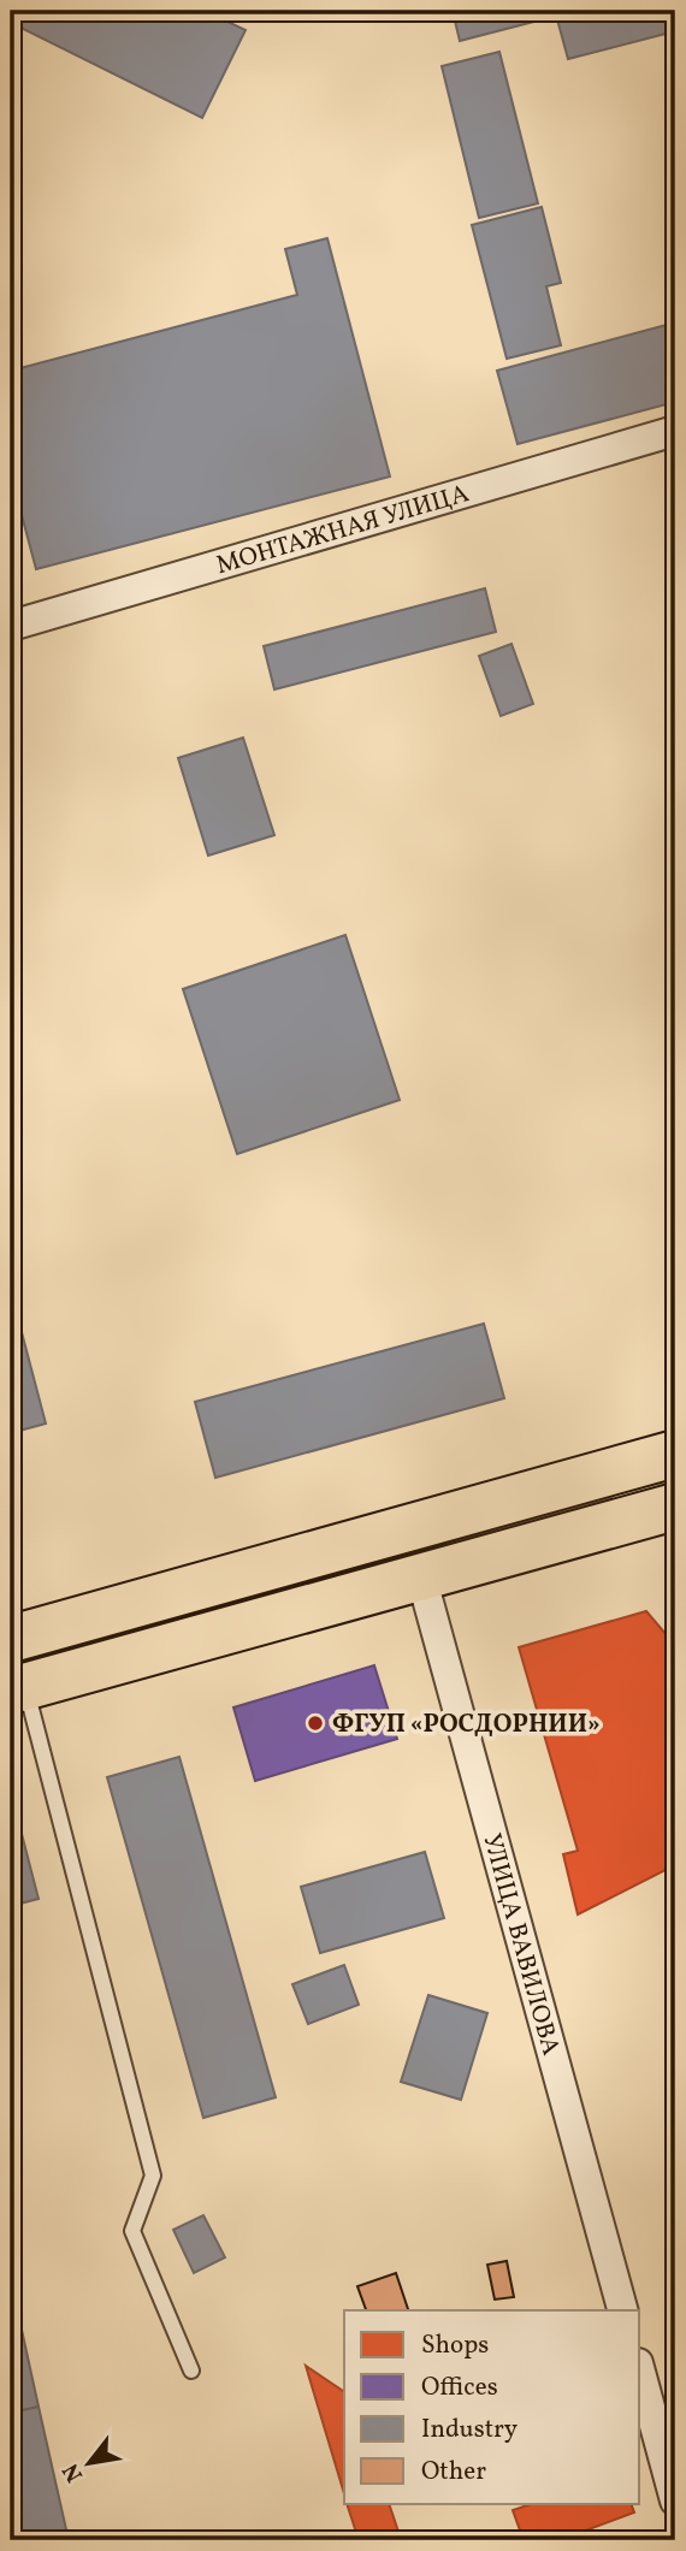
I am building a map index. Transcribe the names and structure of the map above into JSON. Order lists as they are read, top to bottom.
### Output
{
  "streets": {
    "street": ["МОНТАЖНАЯ УЛИЦА", "УЛИЦА ВАВИЛОВА"]
  },
  "places": ["ФГУП «РОСДОРНИИ»"],
  "legend": [
    "Shops",
    "Offices",
    "Industry",
    "Other"
  ],
  "north": "bottom left"
}
